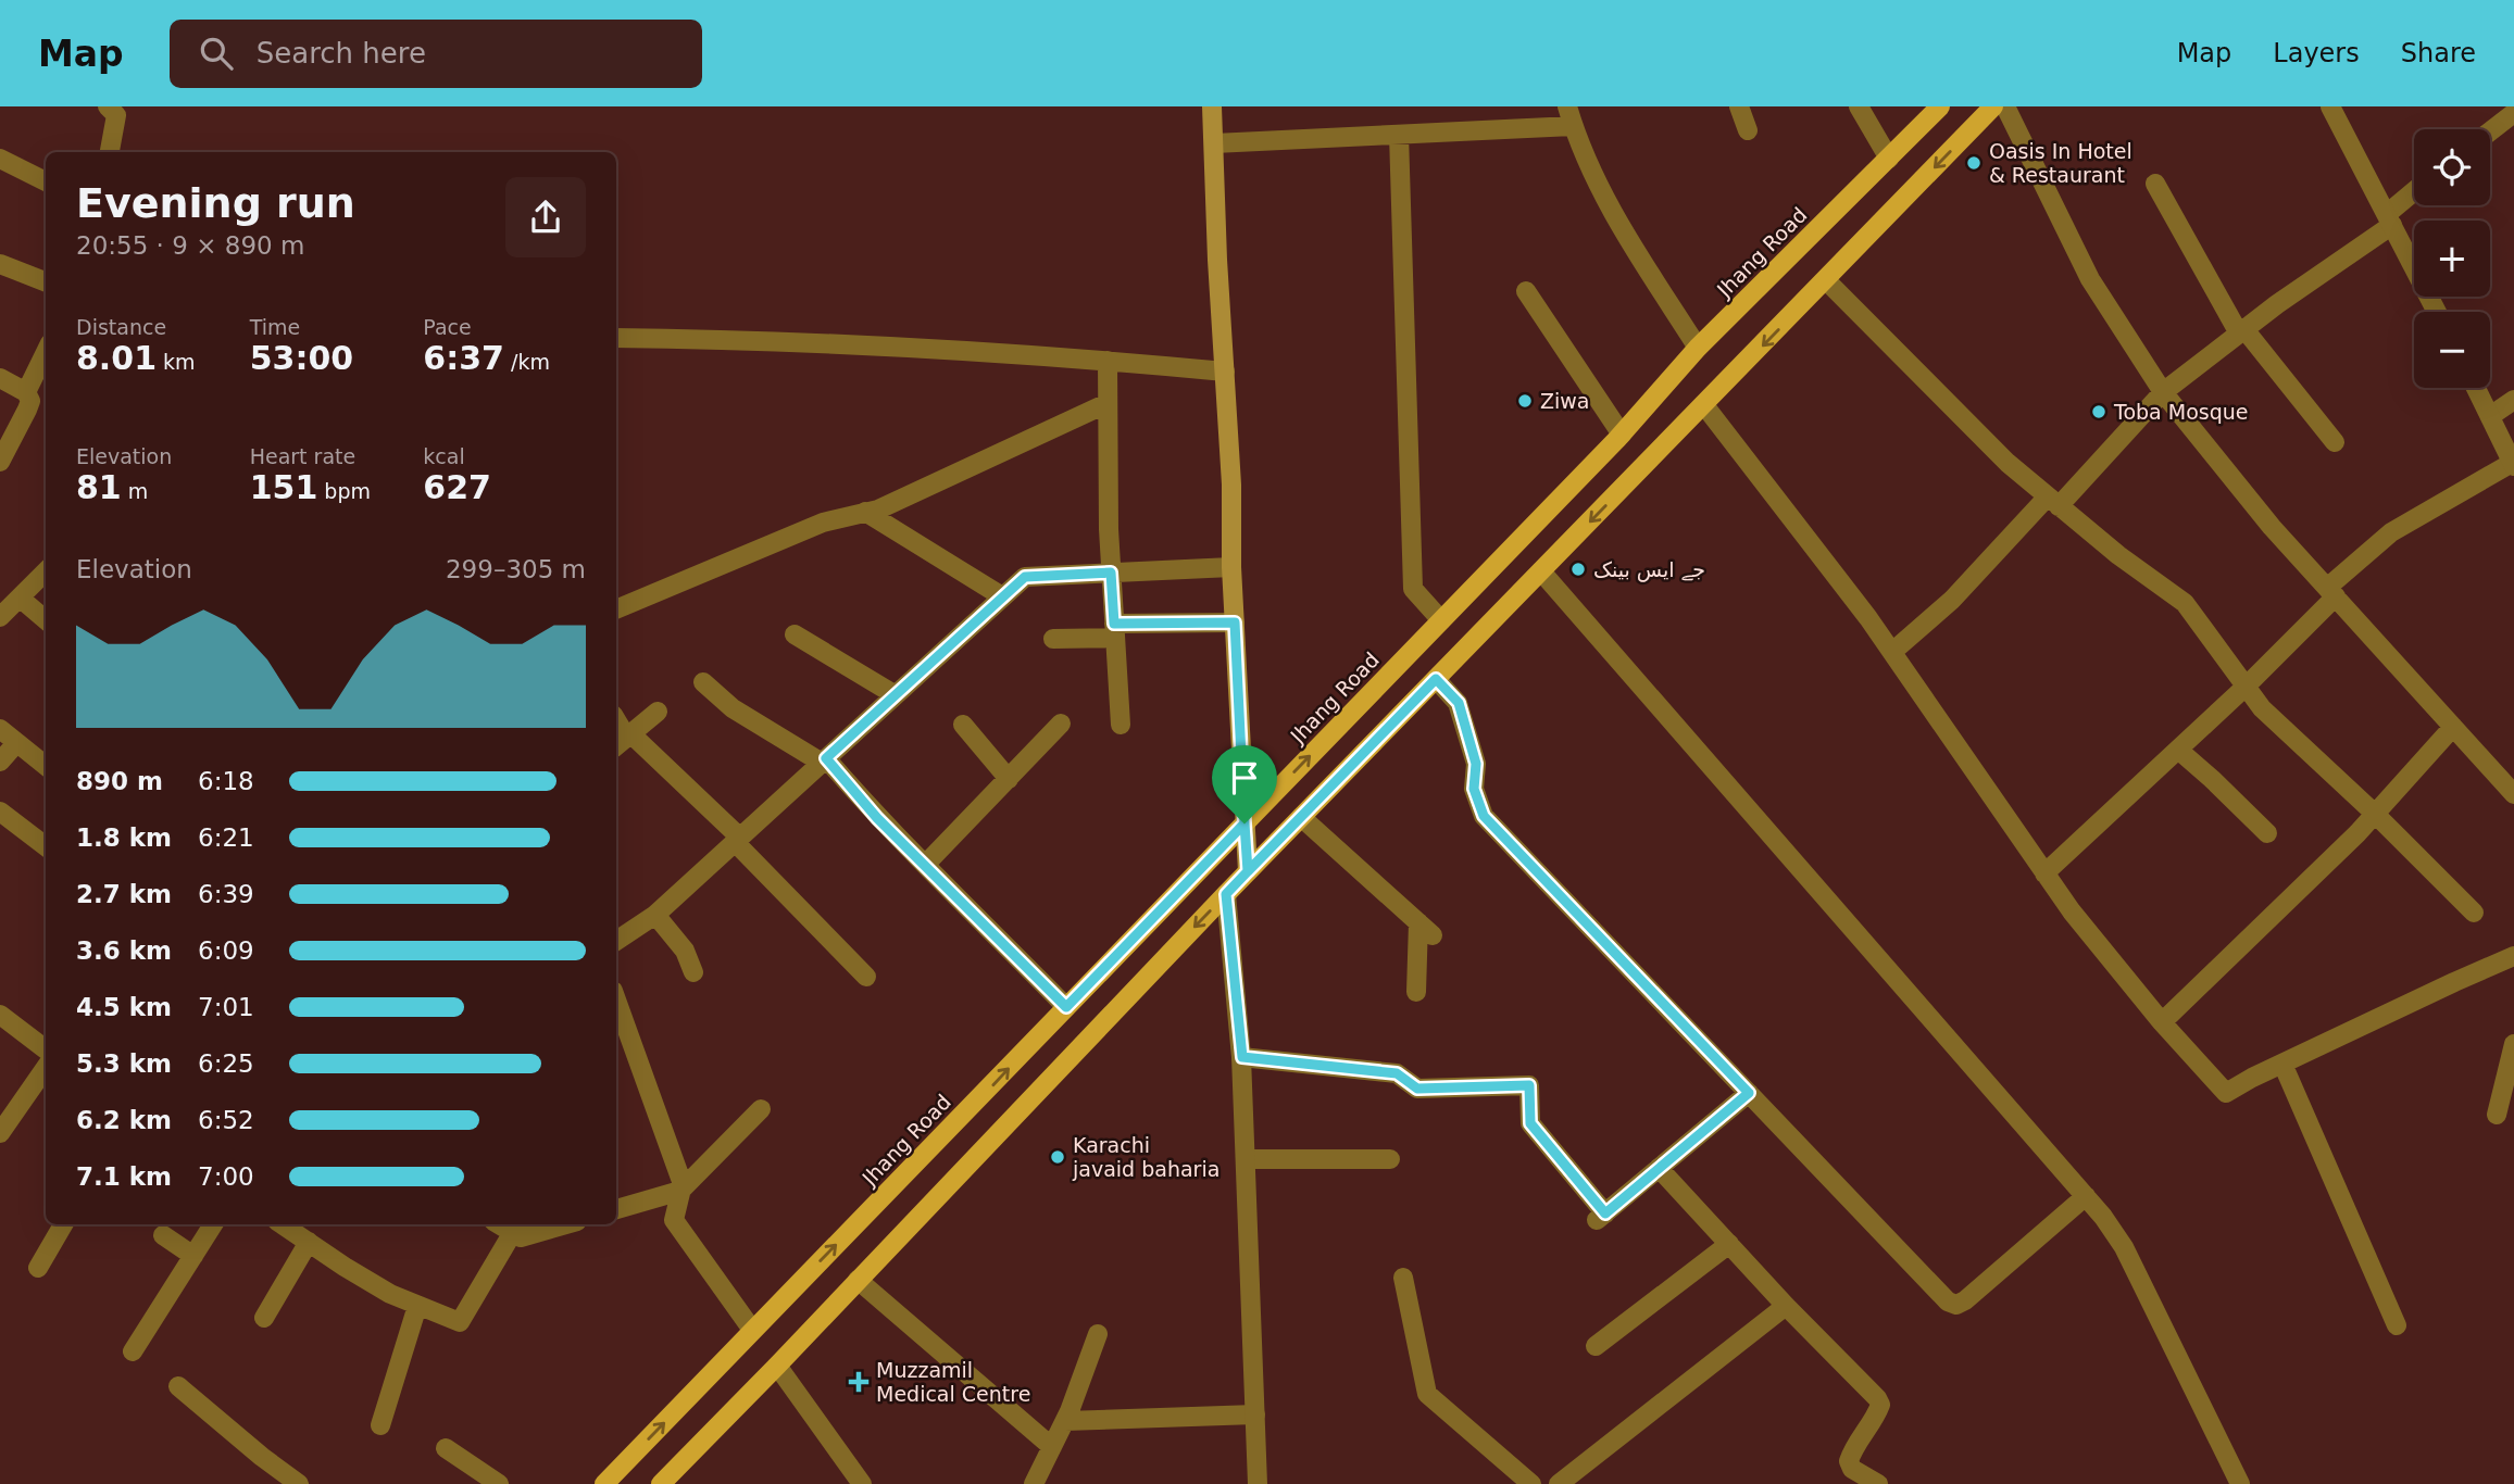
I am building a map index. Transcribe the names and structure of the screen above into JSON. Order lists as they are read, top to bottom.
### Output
{
  "streets": {
    "main road": ["Jhang Road"]
  },
  "places": {
    "other": [
      "Oasis In Hotel & Restaurant",
      "Ziwa",
      "Toba Mosque",
      "جے ایس بینک",
      "Karachi javaid baharia"
    ],
    "health": ["Muzzamil Medical Centre"]
  },
  "page": {
    "header": "Map",
    "search": "Search here",
    "nav": ["Map", "Layers", "Share"],
    "map_buttons": ["+", "−"],
    "heading": ["Evening run", "20:55 · 9 × 890 m"],
    "stats": [
      ["Distance", "8.01 km"],
      ["Time", "53:00"],
      ["Pace", "6:37 /km"],
      ["Elevation", "81 m"],
      ["Heart rate", "151 bpm"],
      ["kcal", "627"]
    ],
    "chart": ["Elevation", "299–305 m"],
    "list": [
      {
        "name": "890 m",
        "note": "6:18"
      },
      {
        "name": "1.8 km",
        "note": "6:21"
      },
      {
        "name": "2.7 km",
        "note": "6:39"
      },
      {
        "name": "3.6 km",
        "note": "6:09"
      },
      {
        "name": "4.5 km",
        "note": "7:01"
      },
      {
        "name": "5.3 km",
        "note": "6:25"
      },
      {
        "name": "6.2 km",
        "note": "6:52"
      },
      {
        "name": "7.1 km",
        "note": "7:00"
      }
    ]
  }
}
